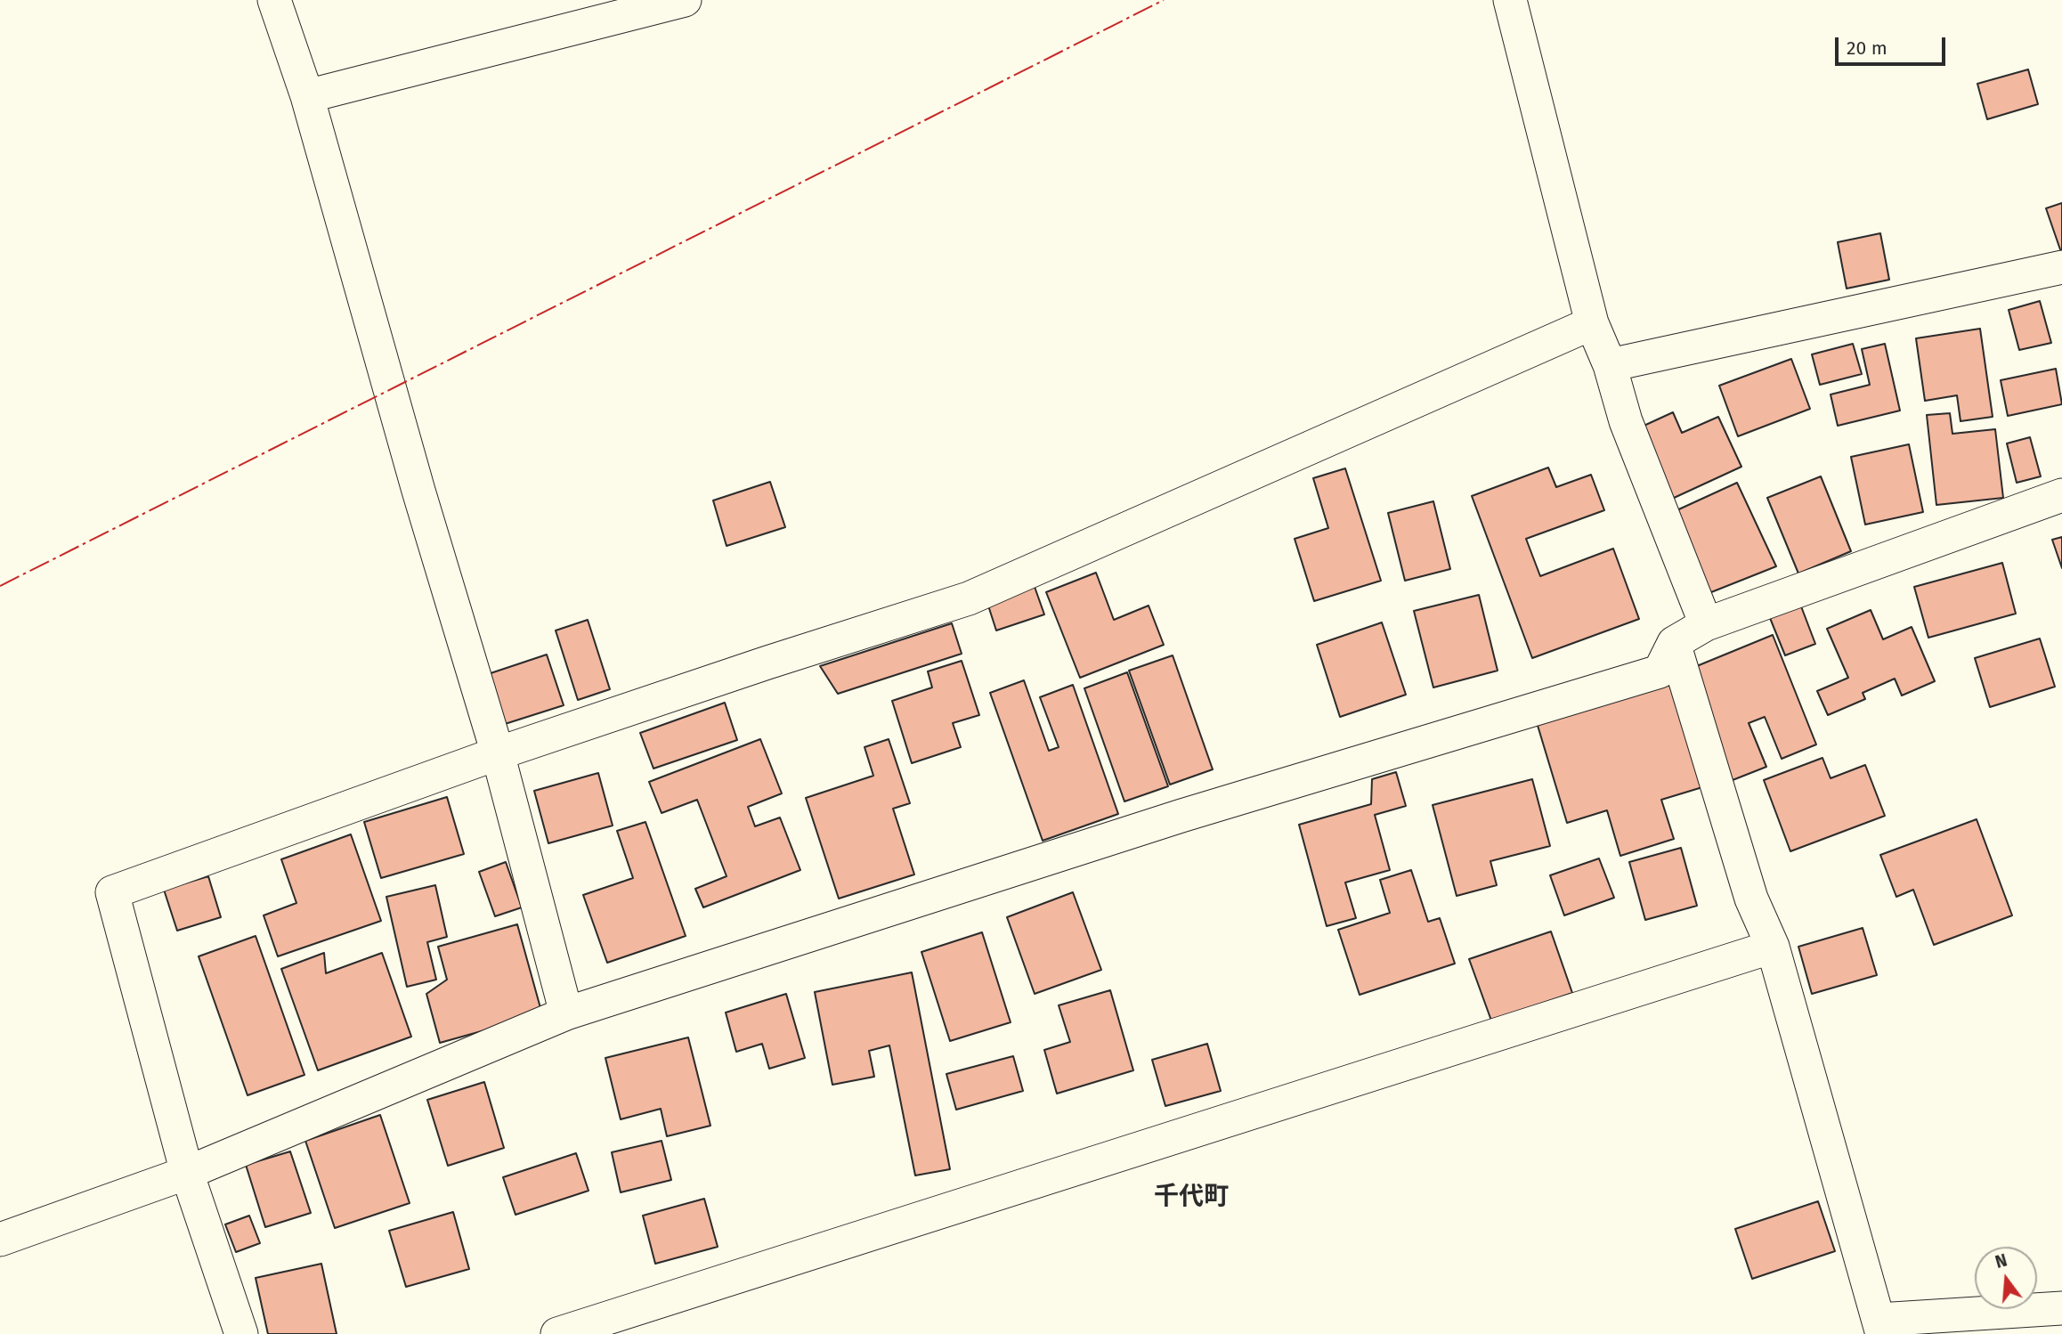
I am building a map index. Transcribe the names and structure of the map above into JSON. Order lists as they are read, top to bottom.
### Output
{
  "districts": ["千代町"],
  "scale_bar": "20 m",
  "north": "top"
}
